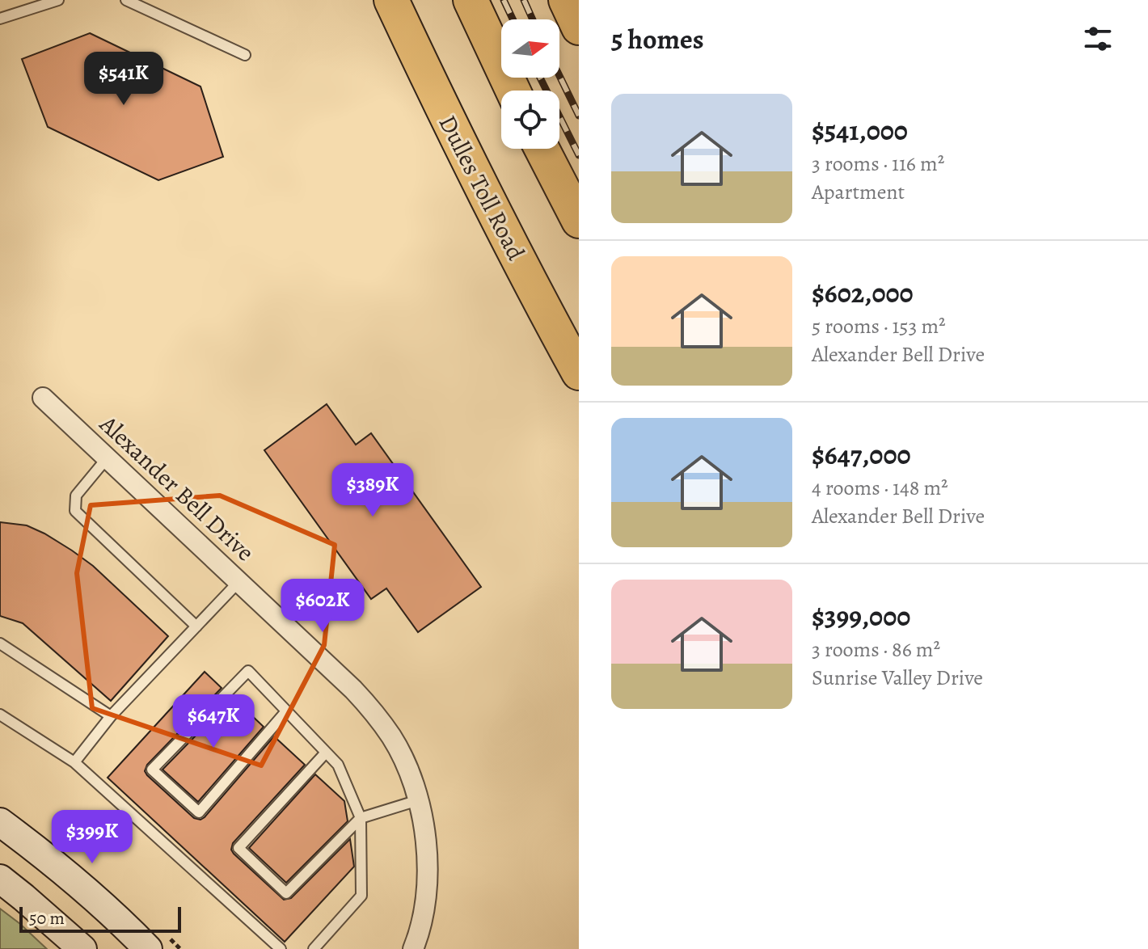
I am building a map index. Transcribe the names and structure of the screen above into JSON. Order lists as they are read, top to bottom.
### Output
{
  "streets": {
    "highway": ["Dulles Toll Road"],
    "street": ["Alexander Bell Drive"]
  },
  "scale_bar": "50 m",
  "north": "right",
  "page": {
    "heading": "5 homes",
    "price": [
      "$541K",
      "$389K",
      "$602K",
      "$647K",
      "$399K"
    ],
    "list": [
      {
        "name": "$541,000",
        "note": "3 rooms · 116 m² · Apartment"
      },
      {
        "name": "$602,000",
        "note": "5 rooms · 153 m² · Alexander Bell Drive"
      },
      {
        "name": "$647,000",
        "note": "4 rooms · 148 m² · Alexander Bell Drive"
      },
      {
        "name": "$399,000",
        "note": "3 rooms · 86 m² · Sunrise Valley Drive"
      }
    ],
    "scale": "50 m"
  }
}
